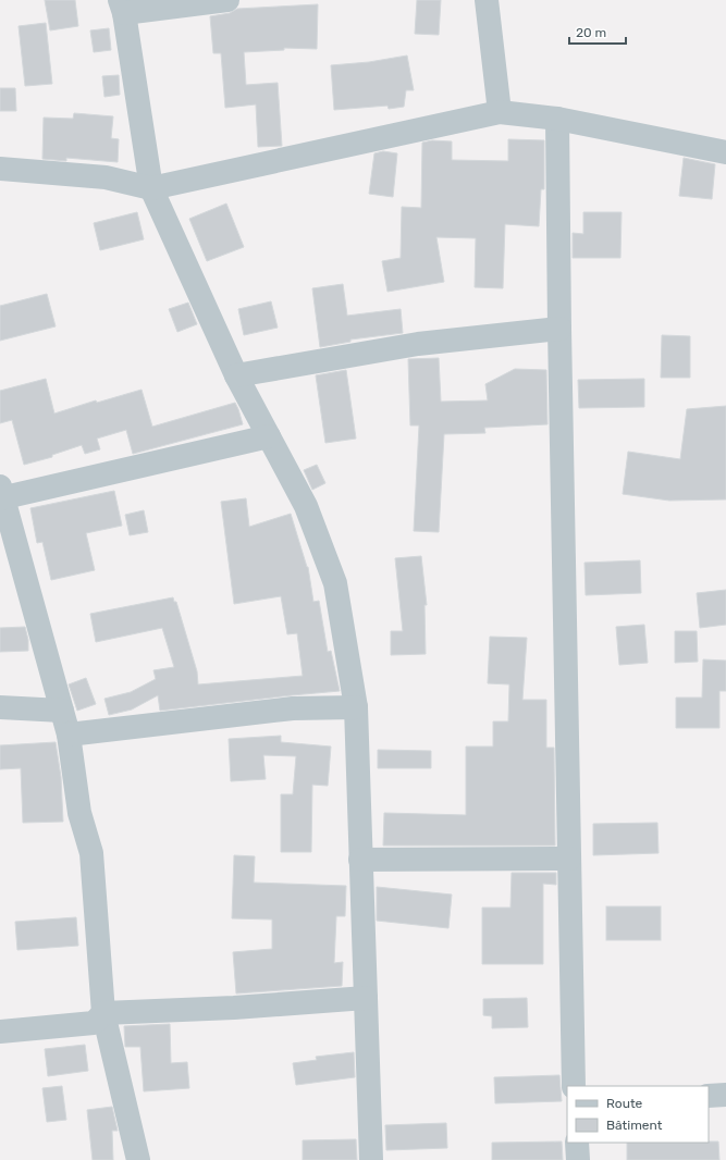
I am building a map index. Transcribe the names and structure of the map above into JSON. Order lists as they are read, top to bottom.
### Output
{
  "legend": ["Route", "Bâtiment"],
  "scale_bar": "20 m"
}
